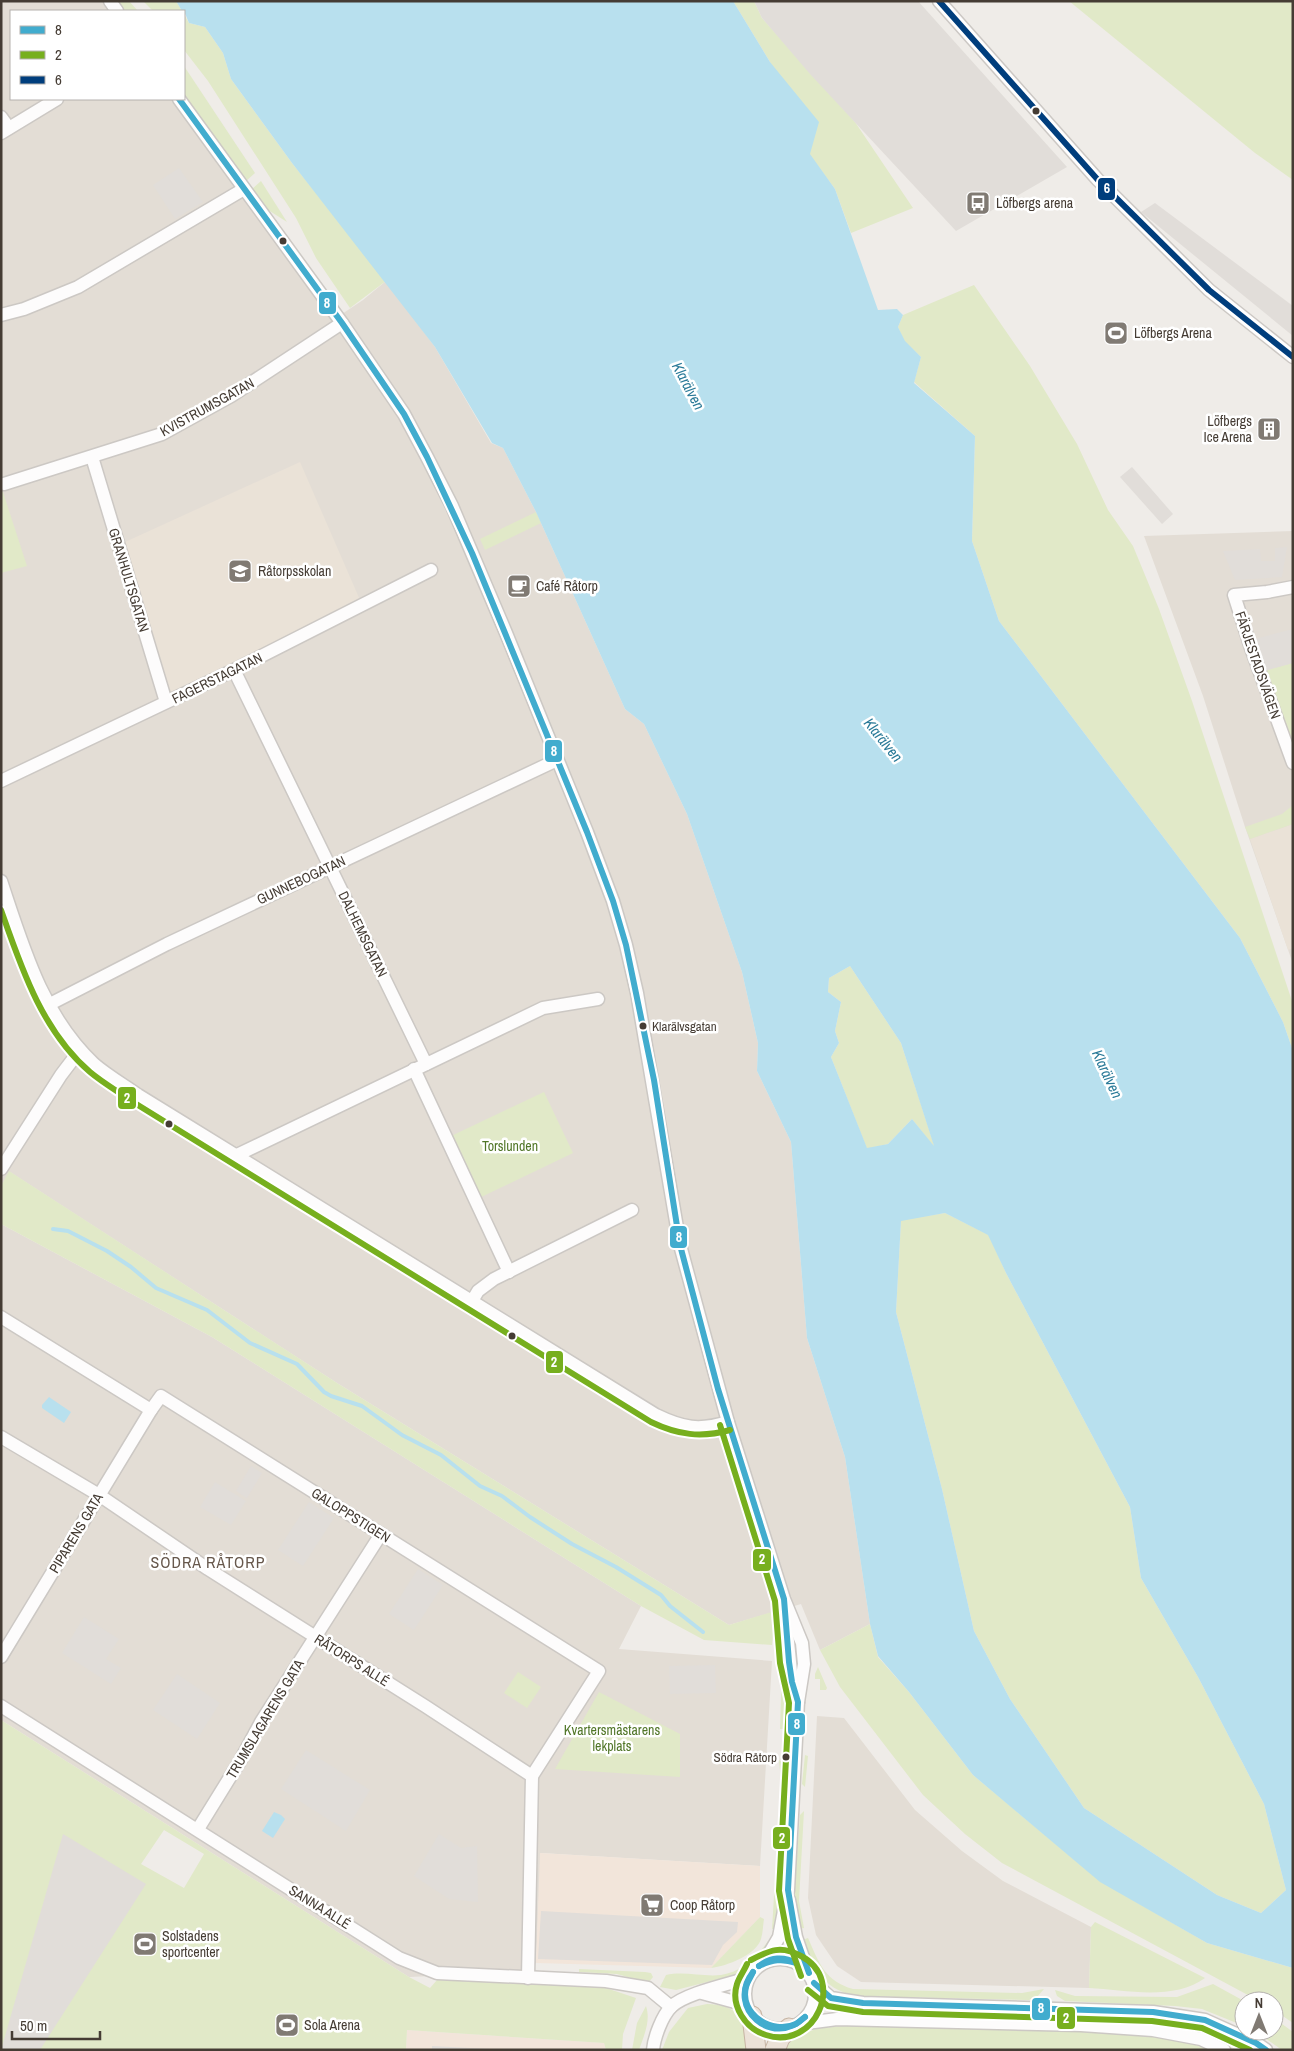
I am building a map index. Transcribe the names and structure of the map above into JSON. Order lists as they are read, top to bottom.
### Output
{
  "streets": {
    "street": [
      "KVISTRUMSGATAN",
      "GRANHULTSGATAN",
      "FÄRJESTADSVÄGEN",
      "FAGERSTAGATAN",
      "GUNNEBOGATAN",
      "DALHEMSGATAN",
      "GALOPPSTIGEN",
      "PIPARENS GATA",
      "RÅTORPS ALLÉ",
      "TRUMSLAGARENS GATA",
      "SANNA ALLÉ"
    ]
  },
  "crossings": [
    ["KVISTRUMSGATAN", "GRANHULTSGATAN"],
    ["GRANHULTSGATAN", "FAGERSTAGATAN"],
    ["FAGERSTAGATAN", "DALHEMSGATAN"],
    ["GUNNEBOGATAN", "DALHEMSGATAN"],
    ["GALOPPSTIGEN", "PIPARENS GATA"],
    ["GALOPPSTIGEN", "RÅTORPS ALLÉ"],
    ["GALOPPSTIGEN", "TRUMSLAGARENS GATA"],
    ["PIPARENS GATA", "RÅTORPS ALLÉ"],
    ["RÅTORPS ALLÉ", "TRUMSLAGARENS GATA"],
    ["TRUMSLAGARENS GATA", "SANNA ALLÉ"]
  ],
  "districts": ["SÖDRA RÅTORP"],
  "water": ["Klarälven"],
  "parks": ["Torslunden", "Kvartersmästarens lekplats"],
  "places": {
    "bus stop": ["Löfbergs arena"],
    "sports": ["Löfbergs Arena", "Solstadens sportcenter", "Sola Arena"],
    "building": ["Löfbergs Ice Arena"],
    "school or university": ["Råtorpsskolan"],
    "cafe": ["Café Råtorp"],
    "other": ["Klarälvsgatan", "Södra Råtorp"],
    "supermarket": ["Coop Råtorp"]
  },
  "lines": ["transit line 6", "transit line 8", "transit line 2"],
  "legend": ["8", "2", "6"],
  "scale_bar": "50 m",
  "north": "top"
}
